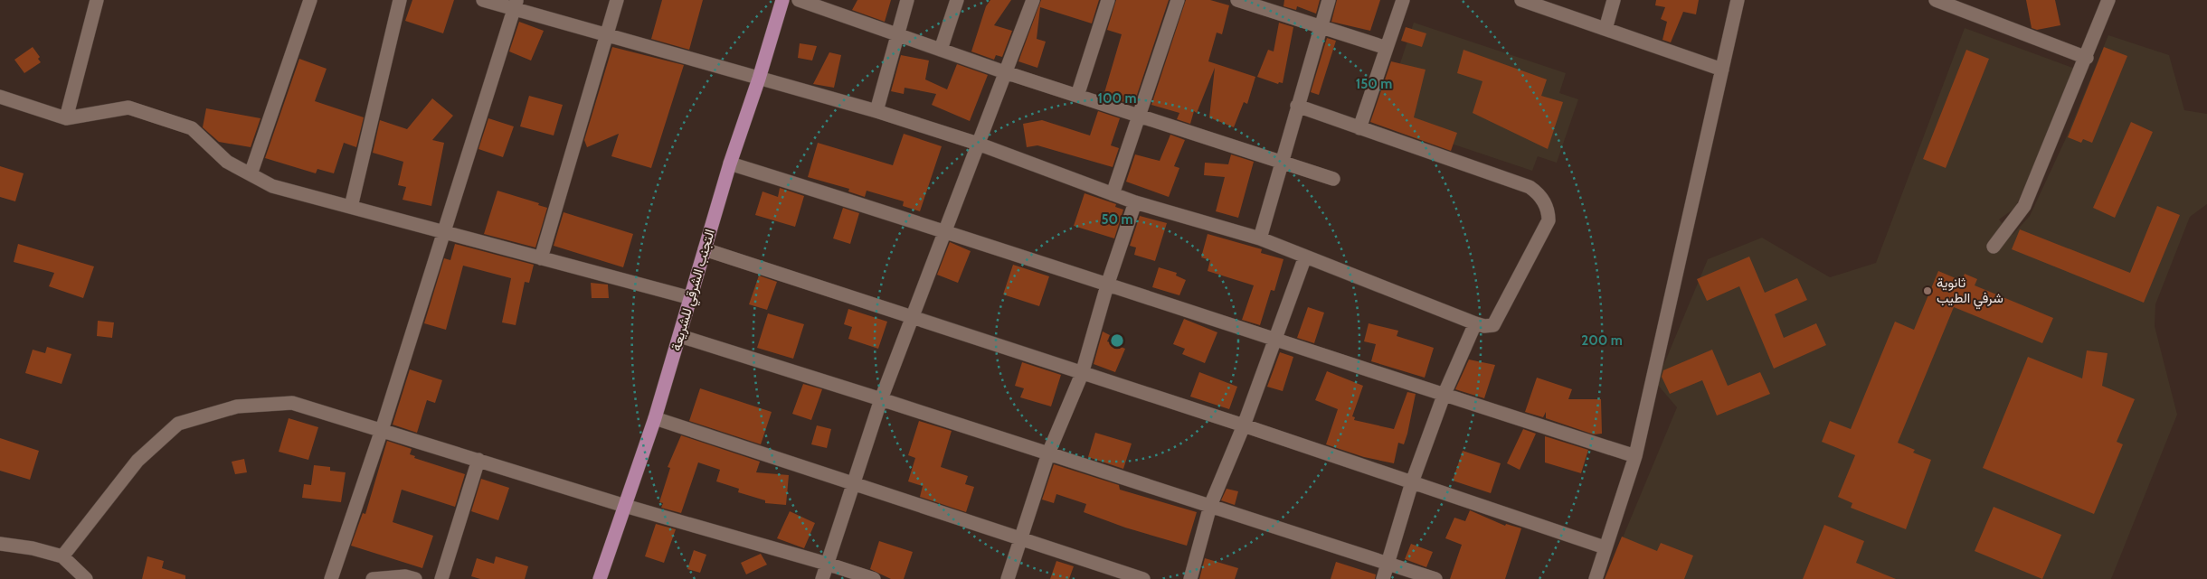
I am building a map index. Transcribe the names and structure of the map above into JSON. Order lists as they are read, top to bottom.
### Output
{
  "streets": {
    "main road": ["التجنب الشرقي للشريعة"]
  },
  "places": ["ثانوية شرفي الطيب"],
  "rings": [
    "150 m",
    "100 m",
    "50 m",
    "200 m"
  ]
}
